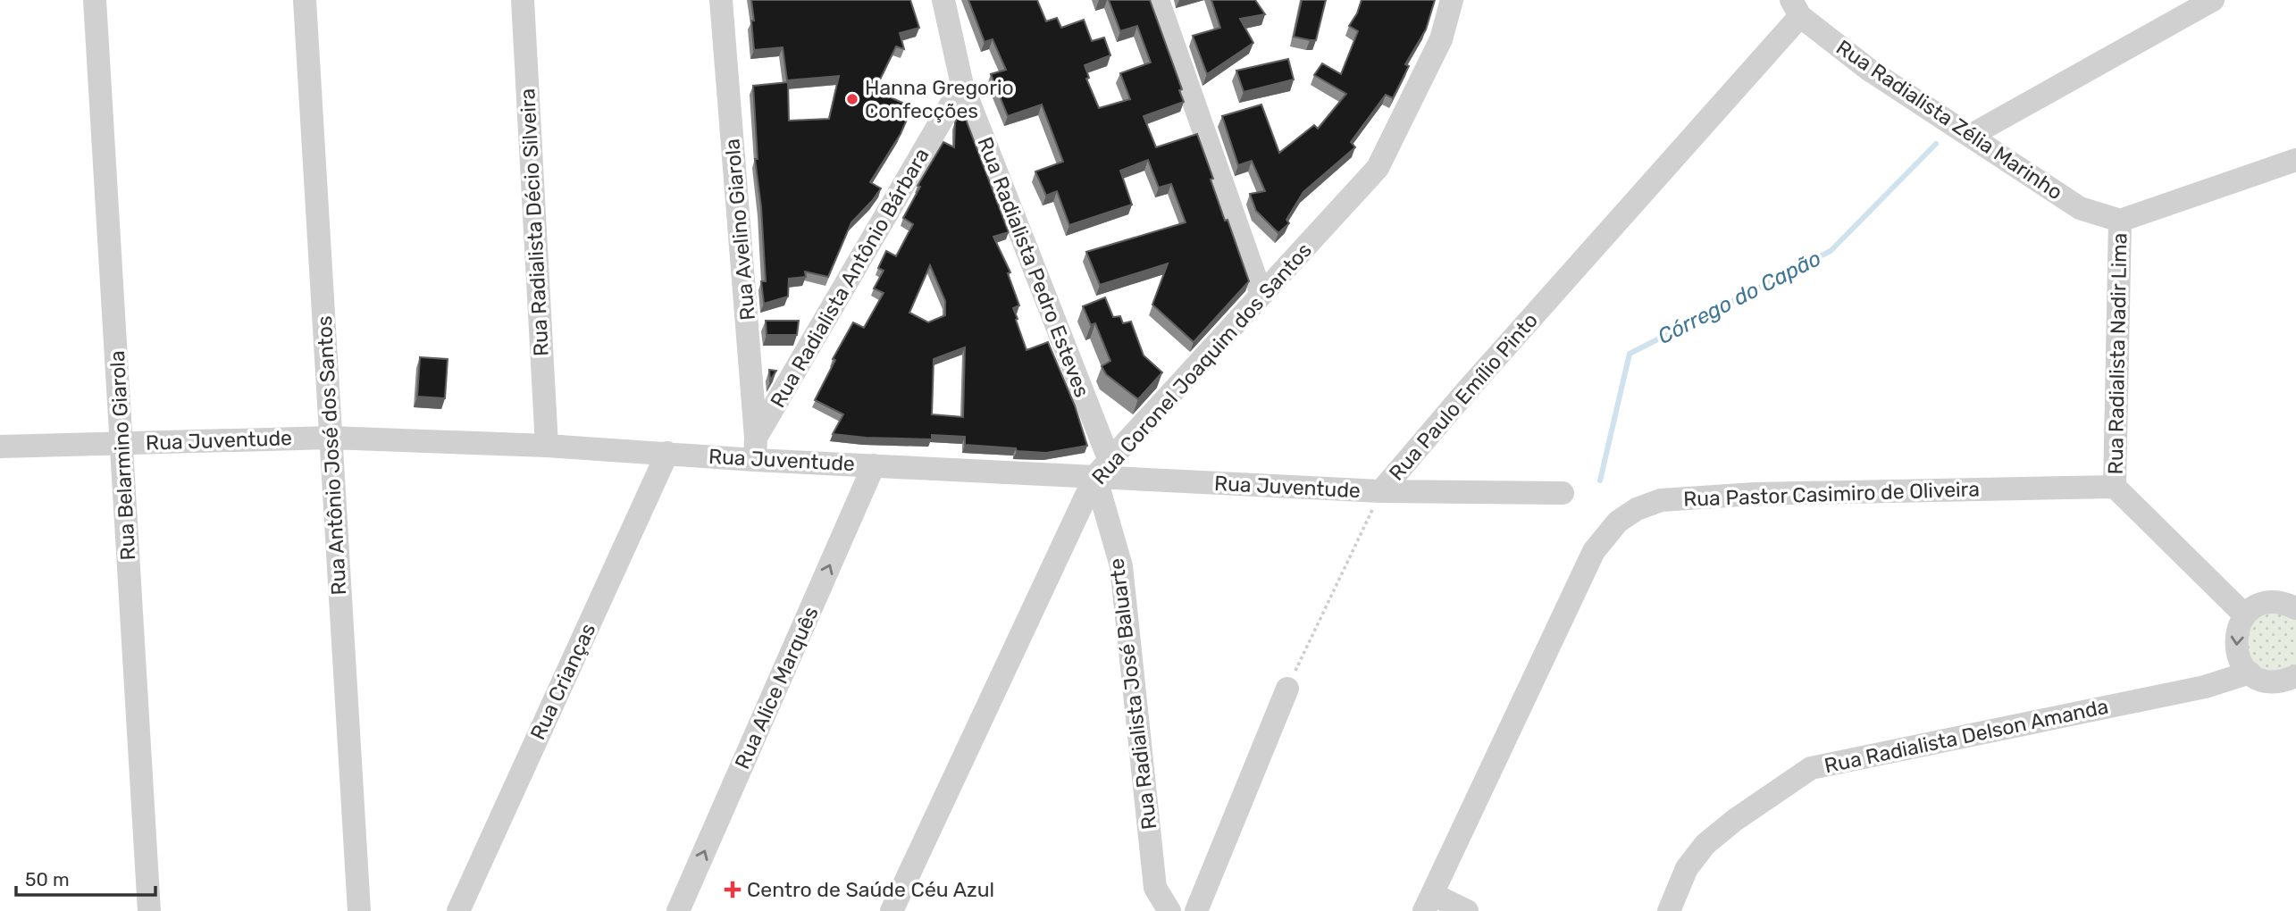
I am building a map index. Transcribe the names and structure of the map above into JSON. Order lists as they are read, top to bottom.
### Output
{
  "streets": {
    "street": [
      "Rua Radialista Zélia Marinho",
      "Rua Radialista Décio Silveira",
      "Rua Avelino Giarola",
      "Rua Radialista Pedro Esteves",
      "Rua Radialista Antônio Bárbara",
      "Rua Radialista Nadir Lima",
      "Rua Coronel Joaquim dos Santos",
      "Rua Paulo Emílio Pinto",
      "Rua Juventude",
      "Rua Belarmino Giarola",
      "Rua Antônio José dos Santos",
      "Rua Pastor Casimiro de Oliveira",
      "Rua Crianças",
      "Rua Alice Marquês",
      "Rua Radialista José Baluarte",
      "Rua Radialista Delson Amanda"
    ]
  },
  "crossings": [
    ["Rua Radialista Zélia Marinho", "Rua Radialista Nadir Lima"],
    ["Rua Radialista Zélia Marinho", "Rua Paulo Emílio Pinto"],
    ["Rua Radialista Décio Silveira", "Rua Juventude"],
    ["Rua Avelino Giarola", "Rua Radialista Antônio Bárbara"],
    ["Rua Avelino Giarola", "Rua Juventude"],
    ["Rua Radialista Pedro Esteves", "Rua Radialista Antônio Bárbara"],
    ["Rua Radialista Pedro Esteves", "Rua Coronel Joaquim dos Santos"],
    ["Rua Radialista Pedro Esteves", "Rua Juventude"],
    ["Rua Radialista Pedro Esteves", "Rua Radialista José Baluarte"],
    ["Rua Radialista Antônio Bárbara", "Rua Juventude"],
    ["Rua Radialista Nadir Lima", "Rua Pastor Casimiro de Oliveira"],
    ["Rua Coronel Joaquim dos Santos", "Rua Juventude"],
    ["Rua Coronel Joaquim dos Santos", "Rua Radialista José Baluarte"],
    ["Rua Paulo Emílio Pinto", "Rua Juventude"],
    ["Rua Juventude", "Rua Belarmino Giarola"],
    ["Rua Juventude", "Rua Antônio José dos Santos"],
    ["Rua Juventude", "Rua Crianças"],
    ["Rua Juventude", "Rua Alice Marquês"],
    ["Rua Juventude", "Rua Radialista José Baluarte"]
  ],
  "one_way": ["Rua Alice Marquês"],
  "water": ["Córrego do Capão"],
  "places": {
    "other": ["Hanna Gregorio Confecções"],
    "health": ["Centro de Saúde Céu Azul"]
  },
  "scale_bar": "50 m"
}
